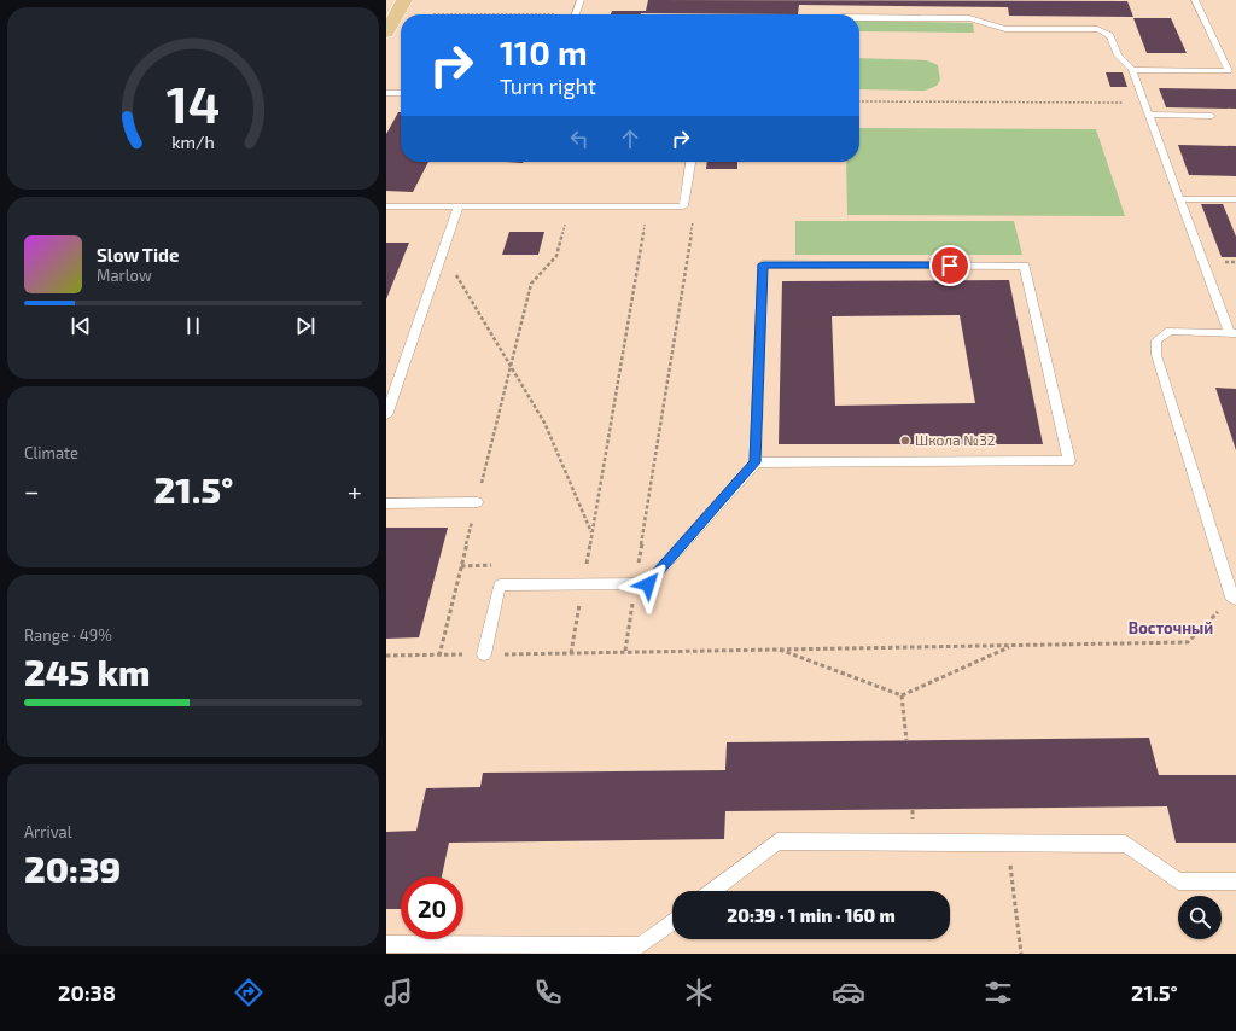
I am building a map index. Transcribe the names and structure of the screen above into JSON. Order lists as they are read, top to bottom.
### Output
{
  "districts": ["Восточный"],
  "places": ["Школа №32"],
  "page": {
    "turn": ["110 m", "Turn right"],
    "song": ["Slow Tide", "Marlow"],
    "tile": [
      "Climate",
      ["Range · 49%", "245 km"],
      ["Arrival", "20:39"]
    ],
    "heat": ["−", "21.5°", "+"],
    "limit": "20",
    "trip": "20:39 · 1 min · 160 m",
    "tabs": ["20:38", "21.5°"],
    "gauge": ["14", "km/h"]
  }
}
